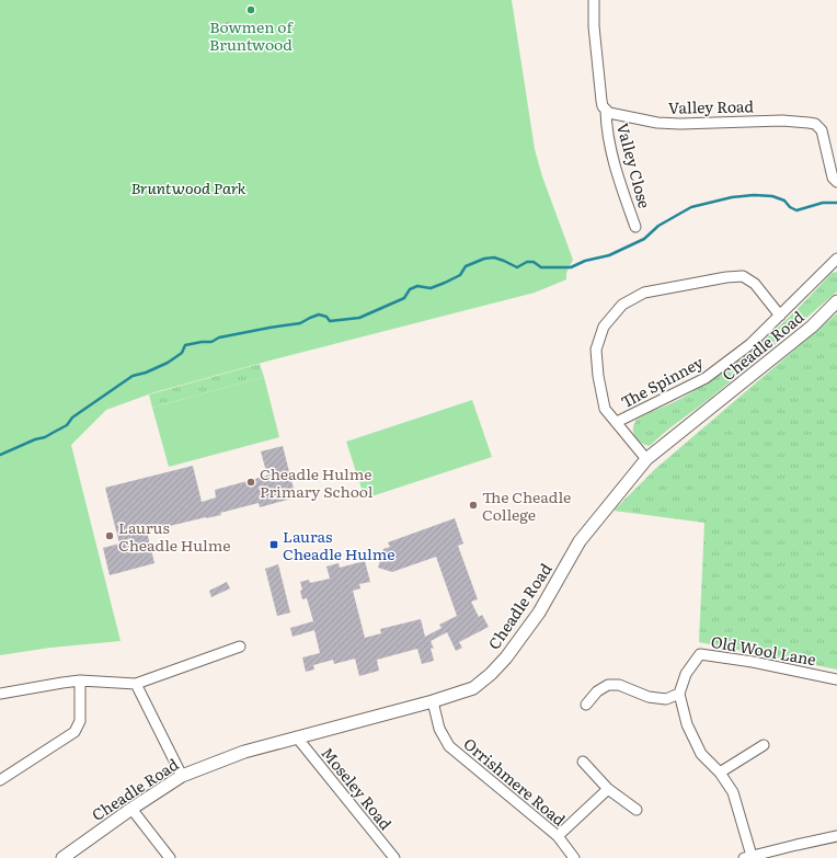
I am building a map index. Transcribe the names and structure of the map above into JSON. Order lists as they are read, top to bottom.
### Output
{
  "streets": {
    "main road": ["Cheadle Road"],
    "street": [
      "Valley Road",
      "Valley Close",
      "The Spinney",
      "Old Wool Lane",
      "Orrishmere Road",
      "Moseley Road"
    ]
  },
  "crossings": [
    ["Valley Road", "Valley Close"],
    ["Cheadle Road", "The Spinney"],
    ["Cheadle Road", "Orrishmere Road"],
    ["Cheadle Road", "Moseley Road"]
  ],
  "parks": ["Bruntwood Park"],
  "places": {
    "other": [
      "Bowmen of Bruntwood",
      "Cheadle Hulme Primary School",
      "The Cheadle College",
      "Laurus Cheadle Hulme"
    ],
    "transit": ["Lauras Cheadle Hulme"]
  }
}
